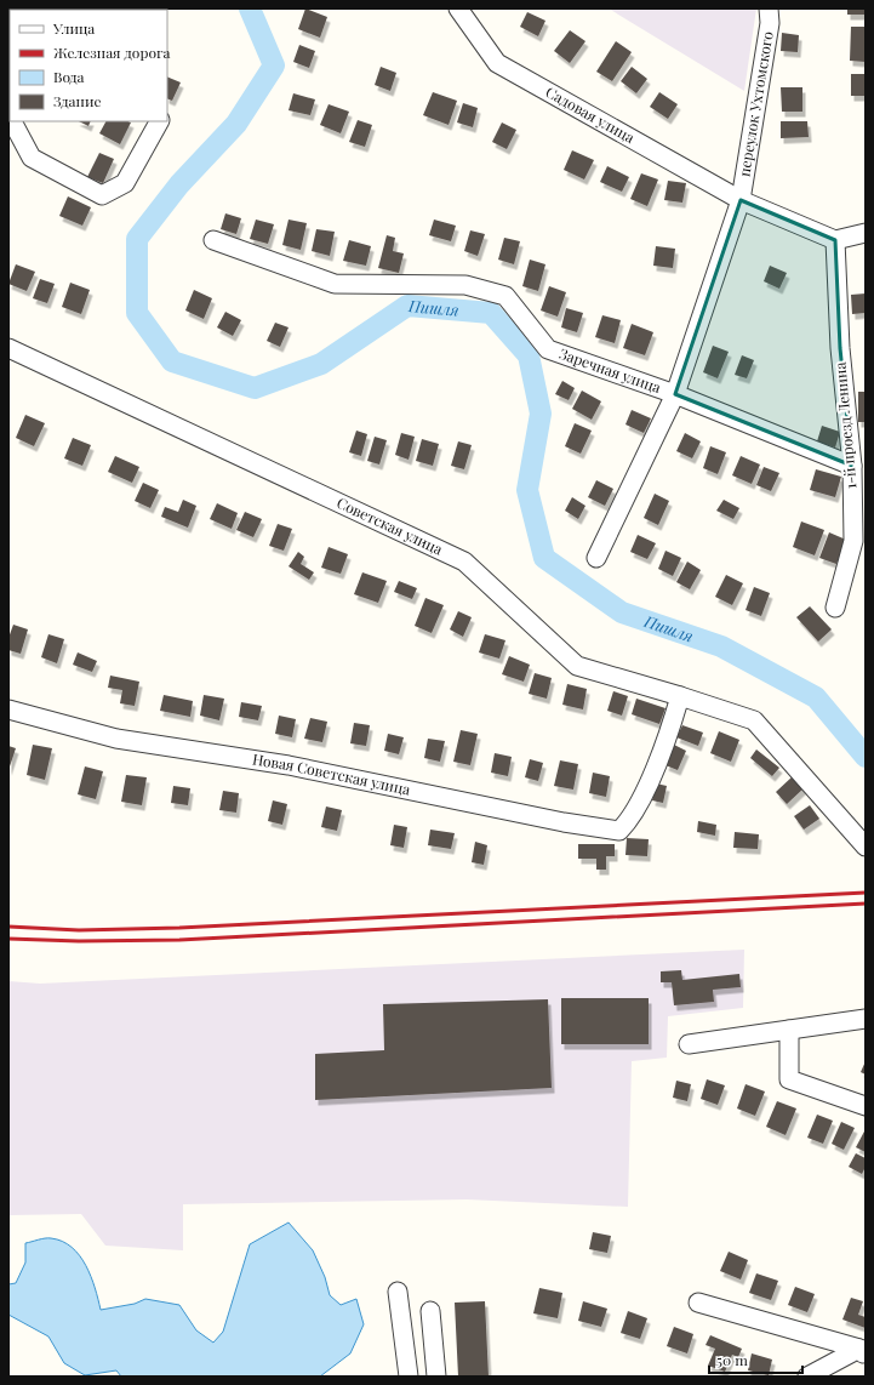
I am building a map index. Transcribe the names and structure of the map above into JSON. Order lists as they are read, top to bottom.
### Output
{
  "streets": {
    "street": [
      "переулок Ухтомского",
      "Садовая улица",
      "Заречная улица",
      "1-й проезд Ленина",
      "Советская улица",
      "Новая Советская улица"
    ]
  },
  "crossings": [
    ["переулок Ухтомского", "Садовая улица"],
    ["переулок Ухтомского", "Заречная улица"],
    ["Садовая улица", "1-й проезд Ленина"],
    ["Заречная улица", "1-й проезд Ленина"],
    ["Советская улица", "Новая Советская улица"]
  ],
  "water": ["Пишля"],
  "legend": [
    "Улица",
    "Железная дорога",
    "Вода",
    "Здание"
  ],
  "scale_bar": "50 m"
}
